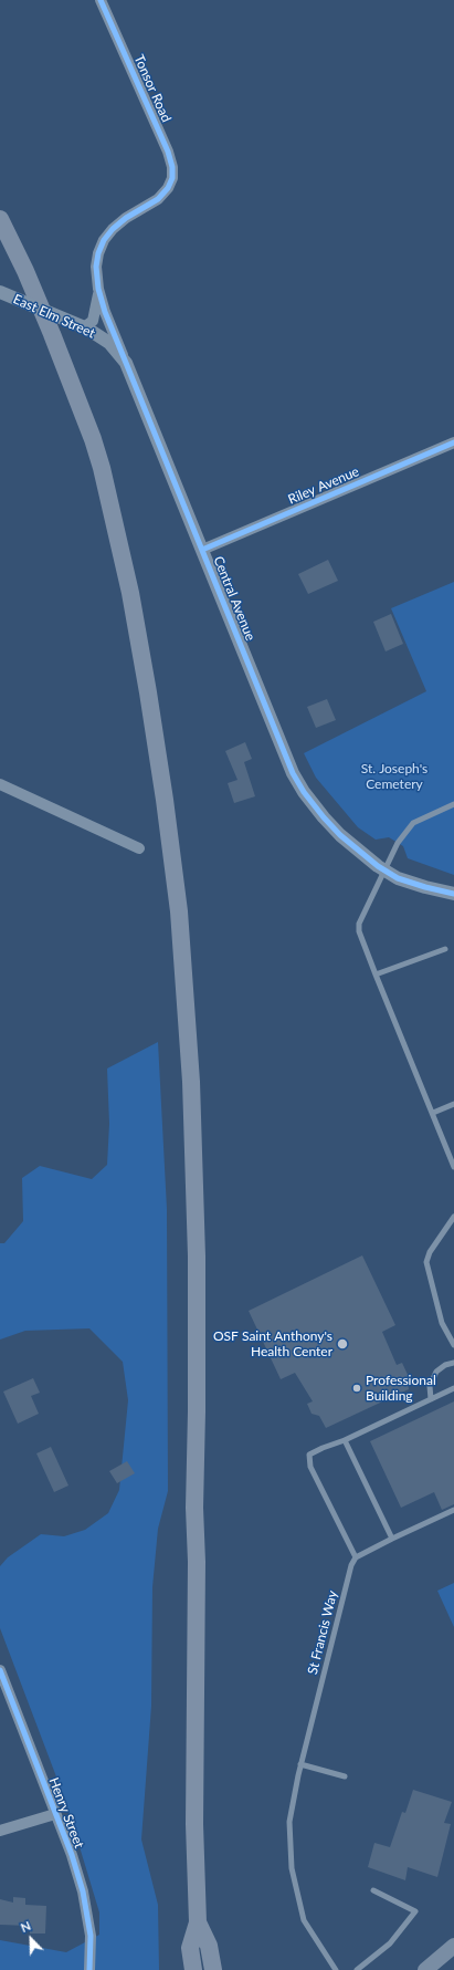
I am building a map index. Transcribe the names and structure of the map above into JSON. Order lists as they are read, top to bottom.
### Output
{
  "streets": {
    "street": [
      "Tonsor Road",
      "East Elm Street",
      "Riley Avenue",
      "Central Avenue",
      "Henry Street"
    ],
    "lane": ["St Francis Way"]
  },
  "crossings": [
    ["Tonsor Road", "Central Avenue"],
    ["East Elm Street", "Central Avenue"],
    ["Riley Avenue", "Central Avenue"]
  ],
  "parks": ["St. Joseph's Cemetery"],
  "places": ["OSF Saint Anthony's Health Center", "Professional Building"],
  "north": "top left"
}
